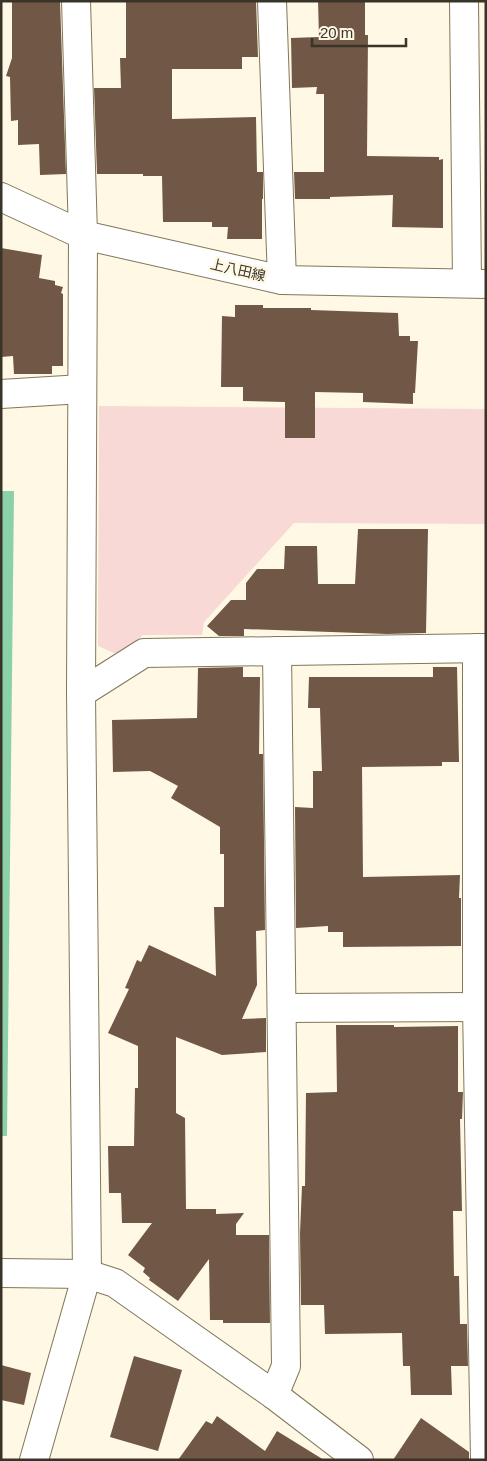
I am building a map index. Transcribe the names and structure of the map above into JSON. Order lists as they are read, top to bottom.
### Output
{
  "streets": {
    "street": ["上八田線"]
  },
  "scale_bar": "20 m"
}
